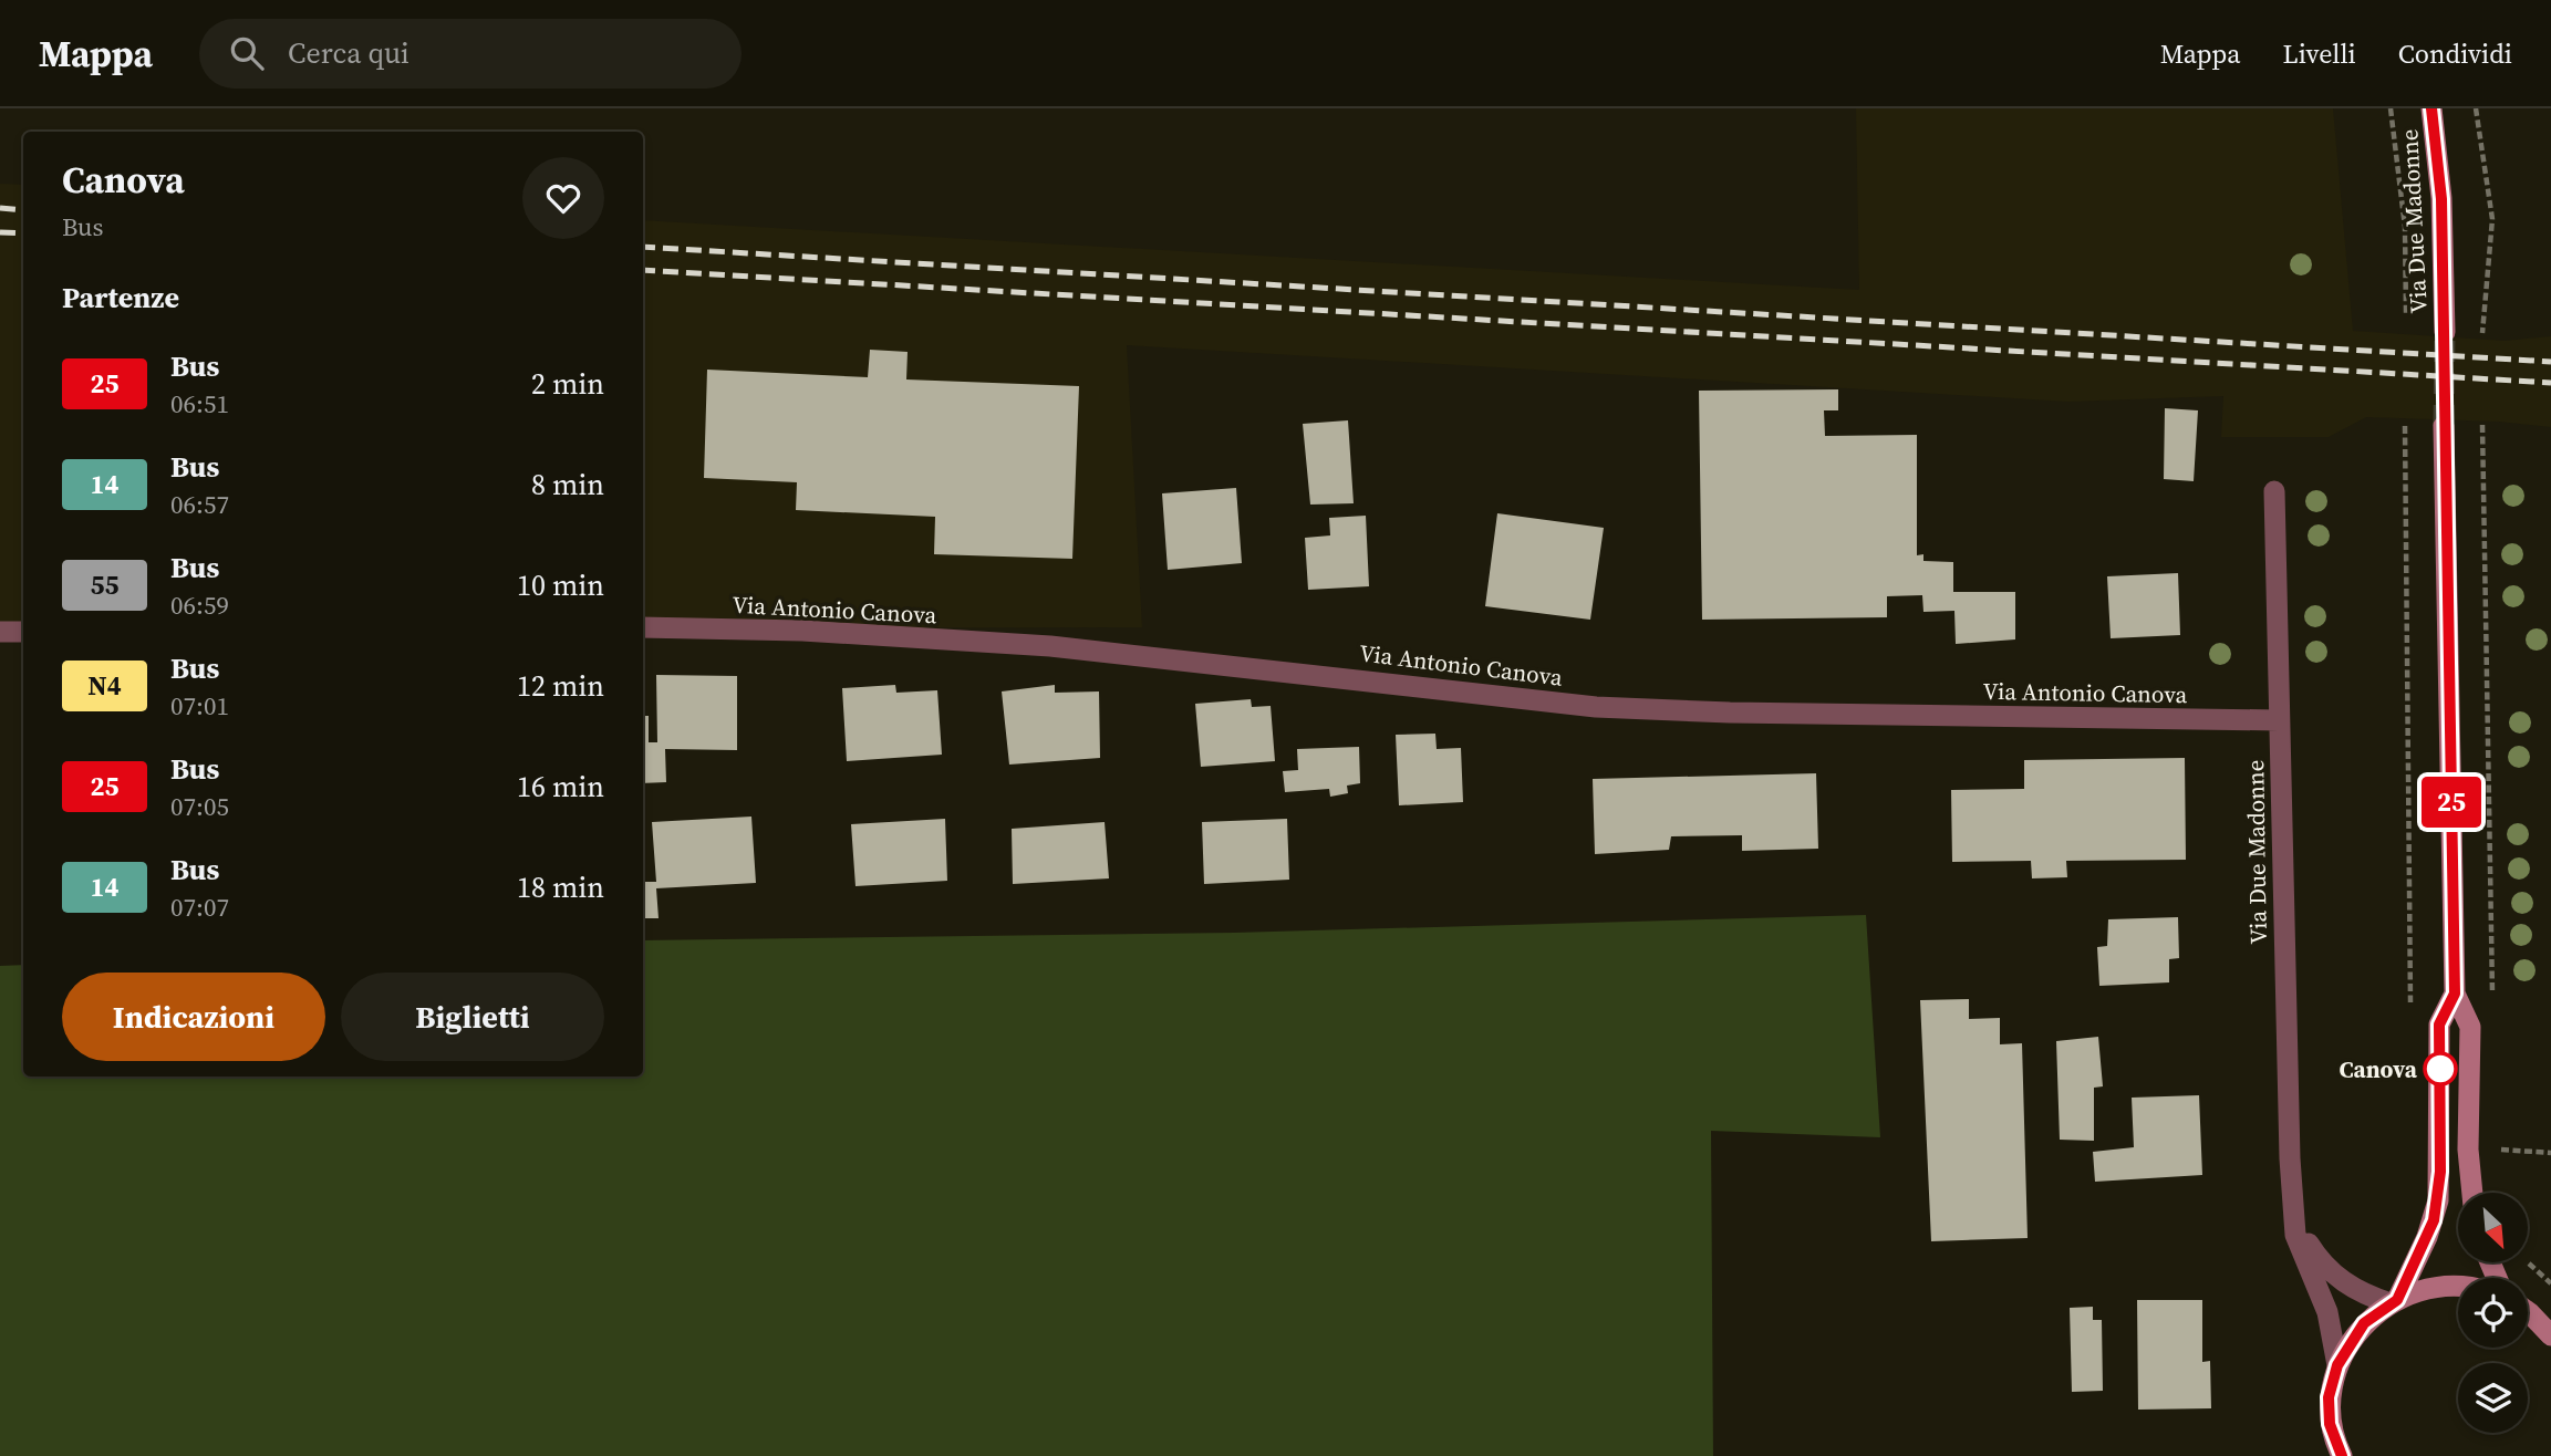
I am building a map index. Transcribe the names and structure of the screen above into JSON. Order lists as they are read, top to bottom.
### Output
{
  "streets": {
    "main road": ["Via Due Madonne"],
    "street": ["Via Antonio Canova"]
  },
  "crossings": [
    ["Via Due Madonne", "Via Antonio Canova"]
  ],
  "places": ["Canova"],
  "lines": ["bus line 25"],
  "north": "bottom right",
  "page": {
    "header": "Mappa",
    "search": "Cerca qui",
    "nav": ["Mappa", "Livelli", "Condividi"],
    "on_map": "25",
    "heading": [
      ["Canova", "Bus"],
      "Partenze"
    ],
    "list": [
      {
        "mark": "25",
        "name": "Bus",
        "note": "06:51",
        "value": "2 min"
      },
      {
        "mark": "14",
        "name": "Bus",
        "note": "06:57",
        "value": "8 min"
      },
      {
        "mark": "55",
        "name": "Bus",
        "note": "06:59",
        "value": "10 min"
      },
      {
        "mark": "N4",
        "name": "Bus",
        "note": "07:01",
        "value": "12 min"
      },
      {
        "mark": "25",
        "name": "Bus",
        "note": "07:05",
        "value": "16 min"
      },
      {
        "mark": "14",
        "name": "Bus",
        "note": "07:07",
        "value": "18 min"
      }
    ],
    "buttons": ["Indicazioni", "Biglietti"]
  }
}
